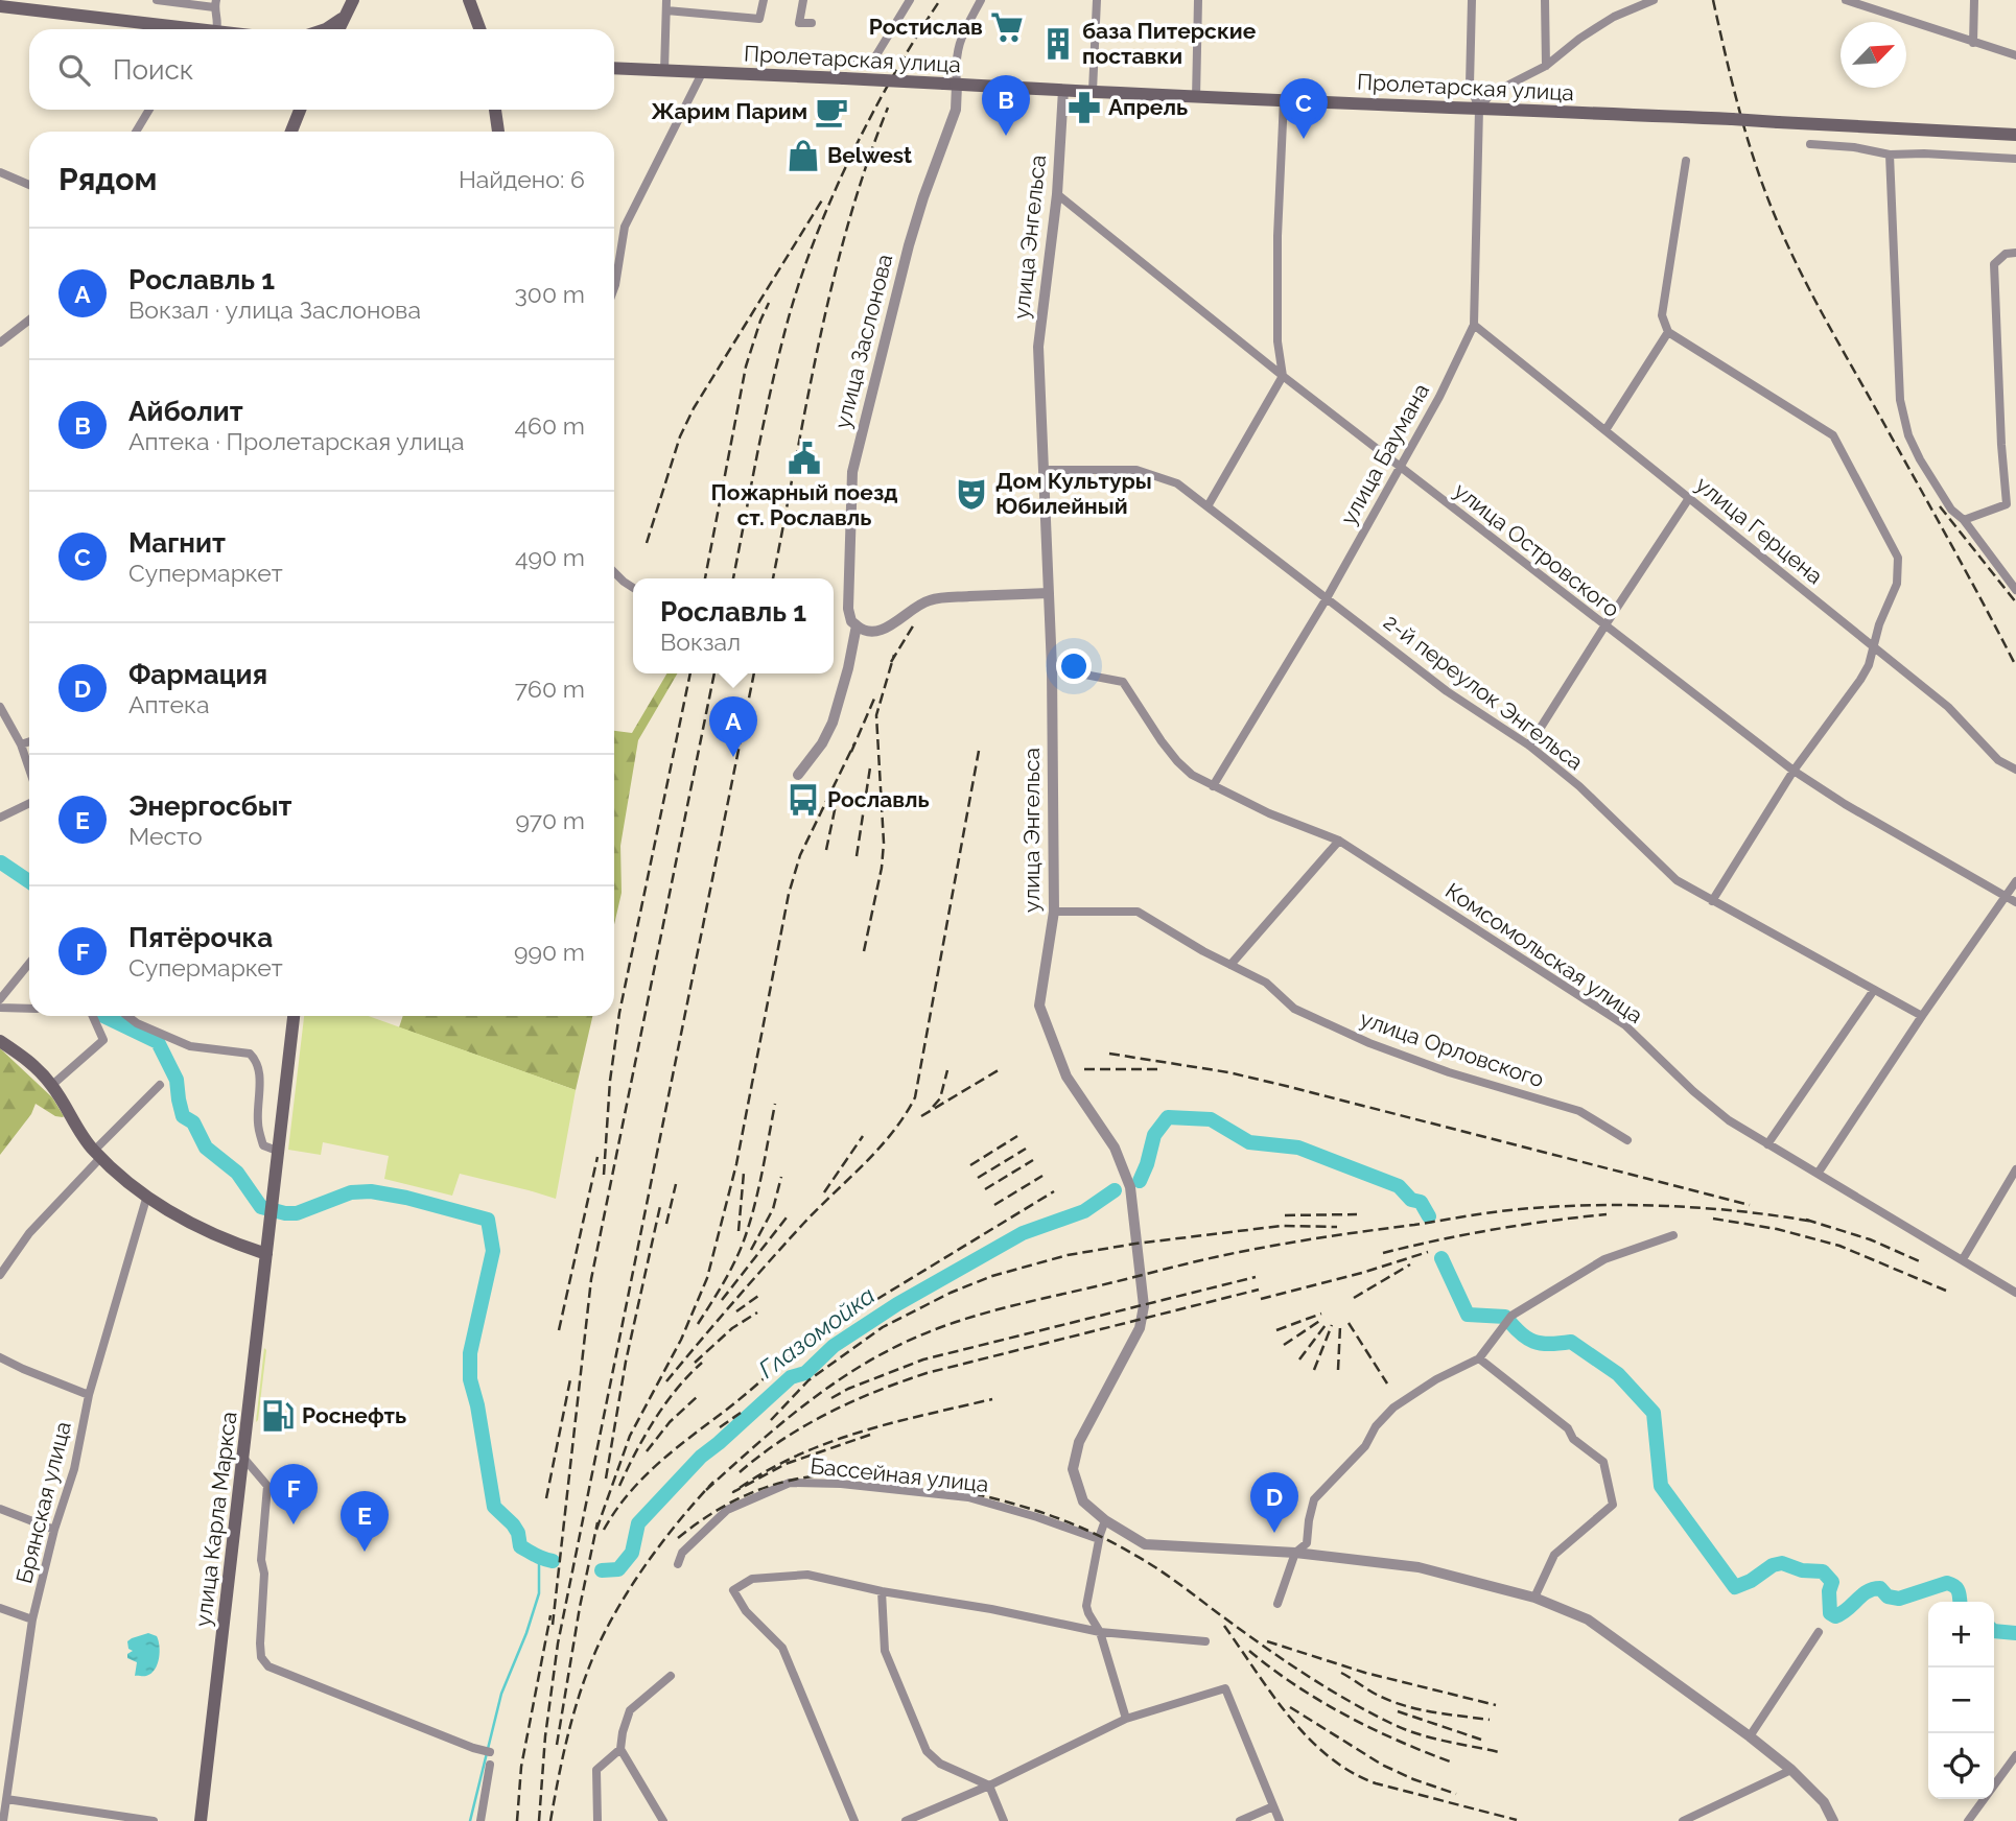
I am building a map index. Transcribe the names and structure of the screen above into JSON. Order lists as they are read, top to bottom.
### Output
{
  "streets": {
    "main road": ["Пролетарская улица", "улица Карла Маркса"],
    "street": [
      "улица Энгельса",
      "улица Заслонова",
      "улица Баумана",
      "улица Герцена",
      "улица Островского",
      "2-й переулок Энгельса",
      "Комсомольская улица",
      "улица Орловского",
      "Бассейная улица",
      "Брянская улица"
    ]
  },
  "crossings": [
    ["Пролетарская улица", "улица Энгельса"],
    ["Пролетарская улица", "улица Заслонова"],
    ["Пролетарская улица", "улица Баумана"],
    ["улица Энгельса", "улица Островского"],
    ["улица Энгельса", "2-й переулок Энгельса"],
    ["улица Энгельса", "Комсомольская улица"],
    ["улица Энгельса", "улица Орловского"],
    ["улица Баумана", "улица Герцена"],
    ["улица Баумана", "улица Островского"],
    ["улица Баумана", "2-й переулок Энгельса"],
    ["улица Баумана", "Комсомольская улица"]
  ],
  "water": ["Глазомойка"],
  "places": {
    "supermarket": ["Ростислав"],
    "building": ["база Питерские поставки"],
    "pharmacy": ["Апрель"],
    "cafe": ["Жарим Парим"],
    "shop": ["Belwest"],
    "public building": ["Пожарный поезд ст. Рославль"],
    "theatre": ["Дом Культуры Юбилейный"],
    "bus stop": ["Рославль"],
    "fuel station": ["Роснефть"]
  },
  "north": "top right",
  "page": {
    "search": "Поиск",
    "pins": [
      "B",
      "C",
      "A",
      "F",
      "D",
      "E"
    ],
    "heading": ["Рядом", "Найдено: 6"],
    "list": [
      {
        "mark": "A",
        "name": "Рославль 1",
        "note": "Вокзал · улица Заслонова",
        "value": "300 m"
      },
      {
        "mark": "B",
        "name": "Айболит",
        "note": "Аптека · Пролетарская улица",
        "value": "460 m"
      },
      {
        "mark": "C",
        "name": "Магнит",
        "note": "Супермаркет",
        "value": "490 m"
      },
      {
        "mark": "D",
        "name": "Фармация",
        "note": "Аптека",
        "value": "760 m"
      },
      {
        "mark": "E",
        "name": "Энергосбыт",
        "note": "Место",
        "value": "970 m"
      },
      {
        "mark": "F",
        "name": "Пятёрочка",
        "note": "Супермаркет",
        "value": "990 m"
      }
    ],
    "popup": ["Рославль 1", "Вокзал"],
    "map_buttons": ["+", "−"]
  }
}
